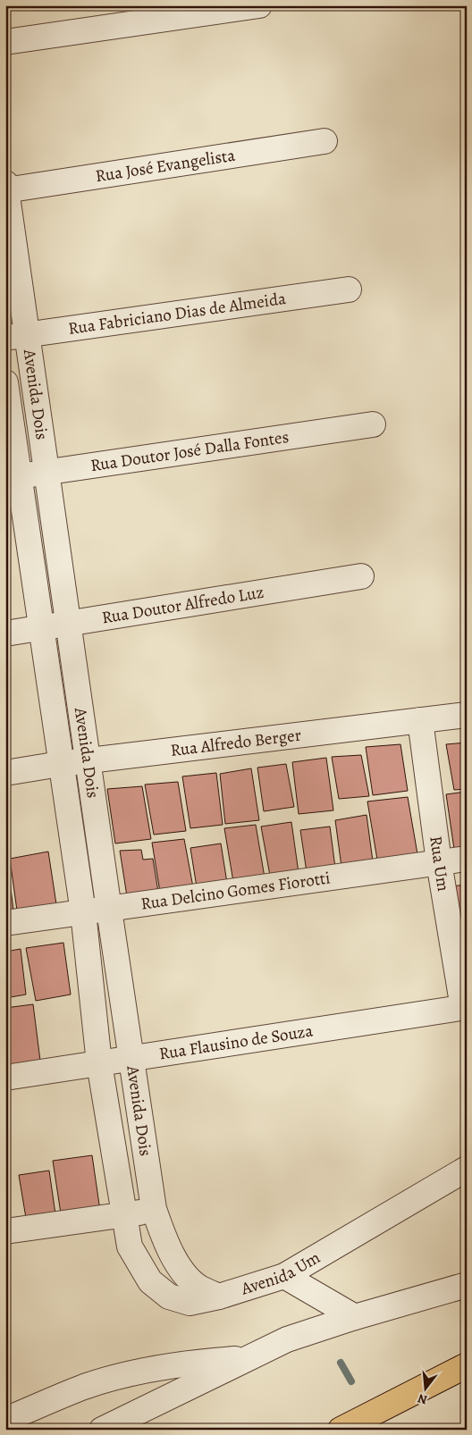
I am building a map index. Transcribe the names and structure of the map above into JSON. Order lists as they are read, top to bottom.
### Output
{
  "streets": {
    "street": [
      "Rua José Evangelista",
      "Rua Fabriciano Dias de Almeida",
      "Avenida Dois",
      "Rua Doutor José Dalla Fontes",
      "Rua Doutor Alfredo Luz",
      "Rua Alfredo Berger",
      "Rua Um",
      "Rua Delcino Gomes Fiorotti",
      "Rua Flausino de Souza",
      "Avenida Um"
    ]
  },
  "crossings": [
    ["Rua José Evangelista", "Avenida Dois"],
    ["Rua Fabriciano Dias de Almeida", "Avenida Dois"],
    ["Avenida Dois", "Rua Doutor José Dalla Fontes"],
    ["Avenida Dois", "Rua Doutor Alfredo Luz"],
    ["Avenida Dois", "Rua Alfredo Berger"],
    ["Avenida Dois", "Rua Delcino Gomes Fiorotti"],
    ["Avenida Dois", "Rua Flausino de Souza"],
    ["Avenida Dois", "Avenida Um"],
    ["Rua Alfredo Berger", "Rua Um"],
    ["Rua Um", "Rua Delcino Gomes Fiorotti"],
    ["Rua Um", "Rua Flausino de Souza"]
  ],
  "north": "bottom"
}
